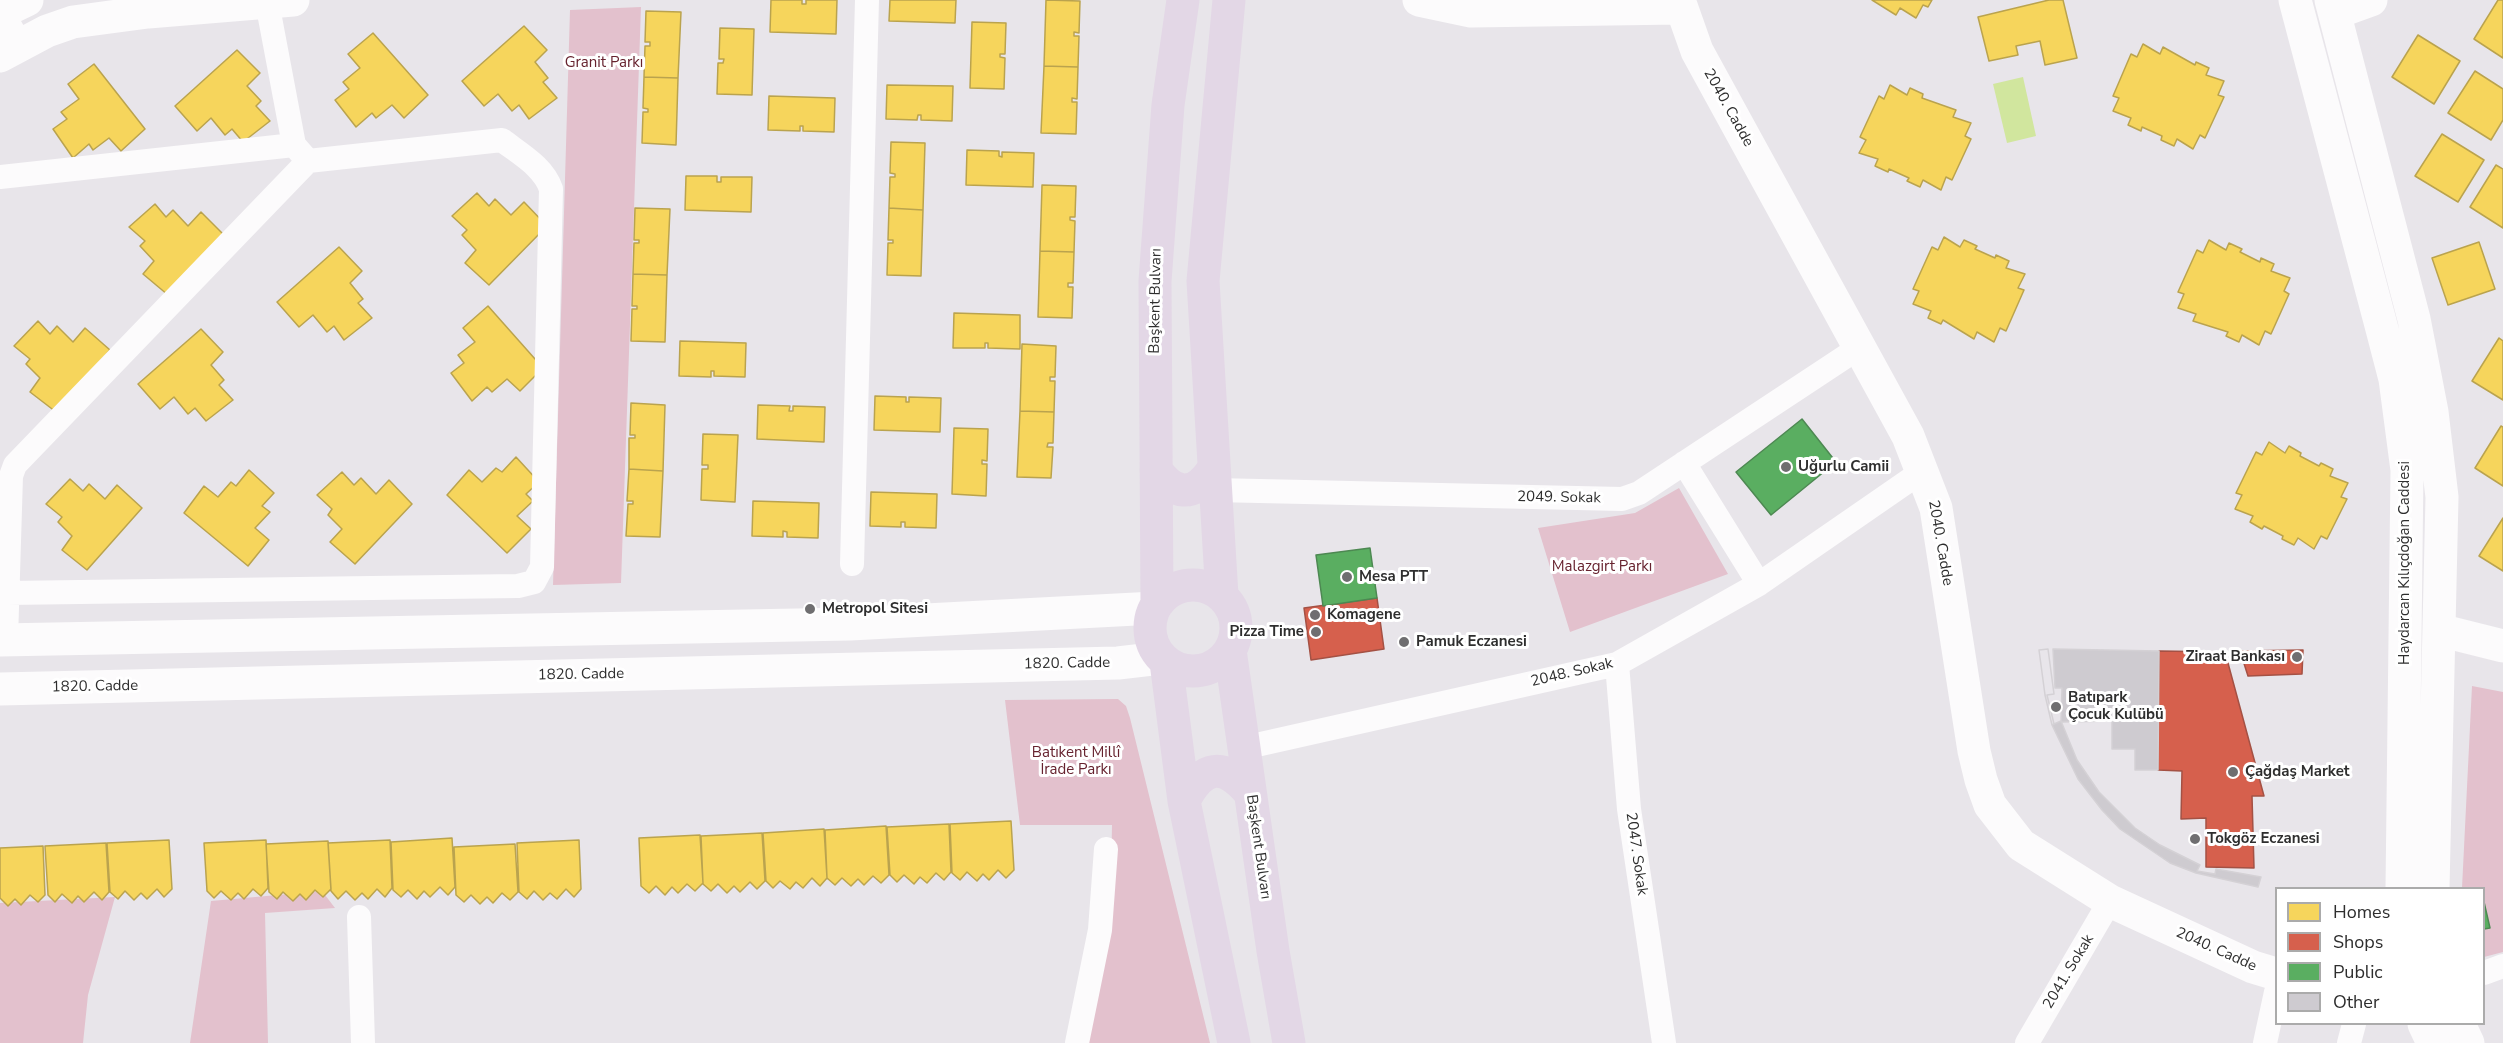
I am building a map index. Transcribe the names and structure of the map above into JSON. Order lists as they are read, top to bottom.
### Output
{
  "streets": {
    "main road": [
      "2040. Cadde",
      "Başkent Bulvarı",
      "Haydarcan Kılıçdoğan Caddesi",
      "1820. Cadde"
    ],
    "street": [
      "2049. Sokak",
      "2048. Sokak",
      "2047. Sokak",
      "2041. Sokak"
    ]
  },
  "crossings": [
    ["2040. Cadde", "2049. Sokak"],
    ["2040. Cadde", "2048. Sokak"],
    ["2040. Cadde", "2041. Sokak"],
    ["Başkent Bulvarı", "1820. Cadde"],
    ["Başkent Bulvarı", "2048. Sokak"],
    ["2048. Sokak", "2047. Sokak"]
  ],
  "parks": ["Granit Parkı", "Malazgirt Parkı", "Batıkent Millî İrade Parkı"],
  "places": [
    "Uğurlu Camii",
    "Mesa PTT",
    "Metropol Sitesi",
    "Komagene",
    "Pizza Time",
    "Pamuk Eczanesi",
    "Ziraat Bankası",
    "Batıpark Çocuk Kulübü",
    "Çağdaş Market",
    "Tokgöz Eczanesi"
  ],
  "legend": [
    "Homes",
    "Shops",
    "Public",
    "Other"
  ]
}
